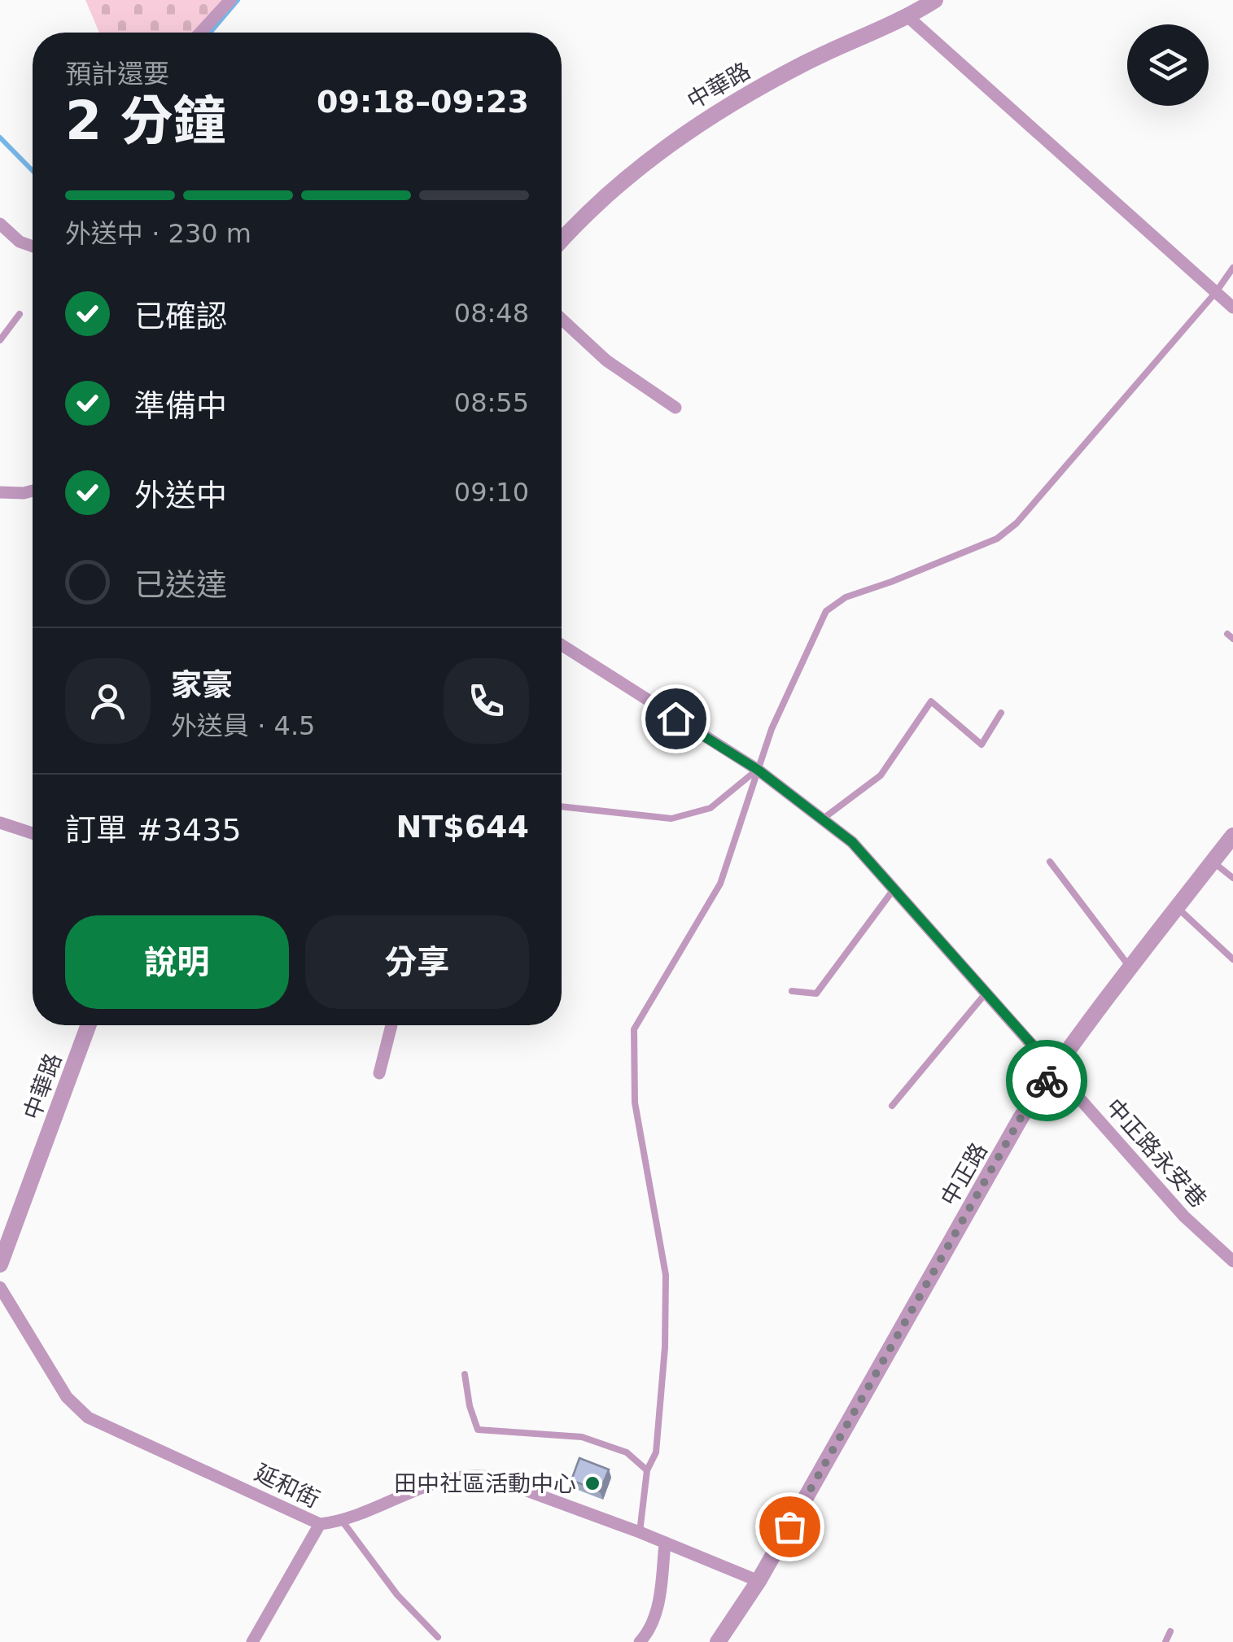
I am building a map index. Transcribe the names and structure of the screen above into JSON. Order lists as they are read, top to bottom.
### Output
{
  "streets": {
    "street": [
      "中華路",
      "中正路永安巷",
      "中正路",
      "延和街"
    ]
  },
  "crossings": [
    ["中正路永安巷", "中正路"],
    ["中正路", "延和街"]
  ],
  "places": ["田中社區活動中心"],
  "page": {
    "heading": ["2 分鐘", "預計還要", "09:18–09:23"],
    "panel": [
      "家豪",
      "外送員 · 4.5",
      "訂單 #3435",
      "NT$644"
    ],
    "bar": "外送中 · 230 m",
    "list": [
      ["已確認", "08:48"],
      ["準備中", "08:55"],
      ["外送中", "09:10"],
      "已送達"
    ],
    "buttons": ["說明", "分享"]
  }
}
